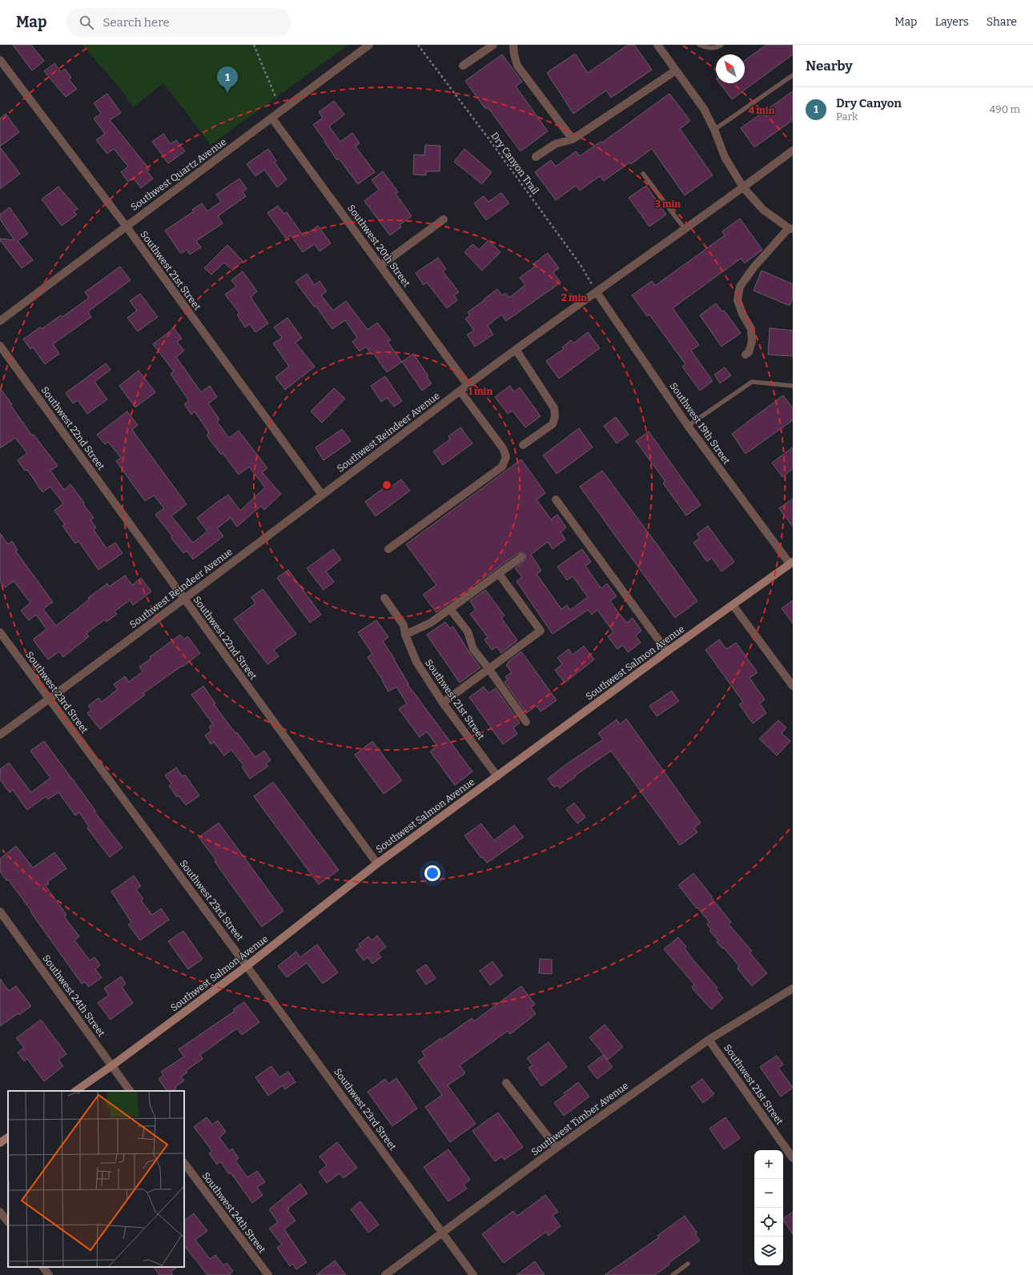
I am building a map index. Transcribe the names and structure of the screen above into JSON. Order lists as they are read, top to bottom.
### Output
{
  "streets": {
    "main road": ["Southwest Salmon Avenue"],
    "street": [
      "Southwest Quartz Avenue",
      "Southwest 20th Street",
      "Southwest 21st Street",
      "Southwest 19th Street",
      "Southwest 22nd Street",
      "Southwest Reindeer Avenue",
      "Southwest 23rd Street",
      "Southwest 24th Street",
      "Southwest Timber Avenue"
    ],
    "path": ["Dry Canyon Trail"]
  },
  "crossings": [
    ["Dry Canyon Trail", "Southwest 19th Street"],
    ["Dry Canyon Trail", "Southwest Reindeer Avenue"],
    ["Southwest Quartz Avenue", "Southwest 20th Street"],
    ["Southwest Quartz Avenue", "Southwest 21st Street"],
    ["Southwest 20th Street", "Southwest Reindeer Avenue"],
    ["Southwest 21st Street", "Southwest Reindeer Avenue"],
    ["Southwest 21st Street", "Southwest Salmon Avenue"],
    ["Southwest 21st Street", "Southwest Timber Avenue"],
    ["Southwest 19th Street", "Southwest Reindeer Avenue"],
    ["Southwest 19th Street", "Southwest Salmon Avenue"],
    ["Southwest 22nd Street", "Southwest Reindeer Avenue"],
    ["Southwest 22nd Street", "Southwest Salmon Avenue"],
    ["Southwest Reindeer Avenue", "Southwest 23rd Street"],
    ["Southwest Salmon Avenue", "Southwest 23rd Street"],
    ["Southwest Salmon Avenue", "Southwest 24th Street"],
    ["Southwest 23rd Street", "Southwest Timber Avenue"]
  ],
  "north": "top left",
  "page": {
    "header": "Map",
    "search": "Search here",
    "nav": ["Map", "Layers", "Share"],
    "heading": "Nearby",
    "pins": "1",
    "list": [
      {
        "mark": "1",
        "name": "Dry Canyon",
        "note": "Park",
        "value": "490 m"
      }
    ],
    "map_buttons": ["+", "−"]
  },
  "rings": [
    "4 min",
    "3 min",
    "2 min",
    "1 min"
  ]
}
